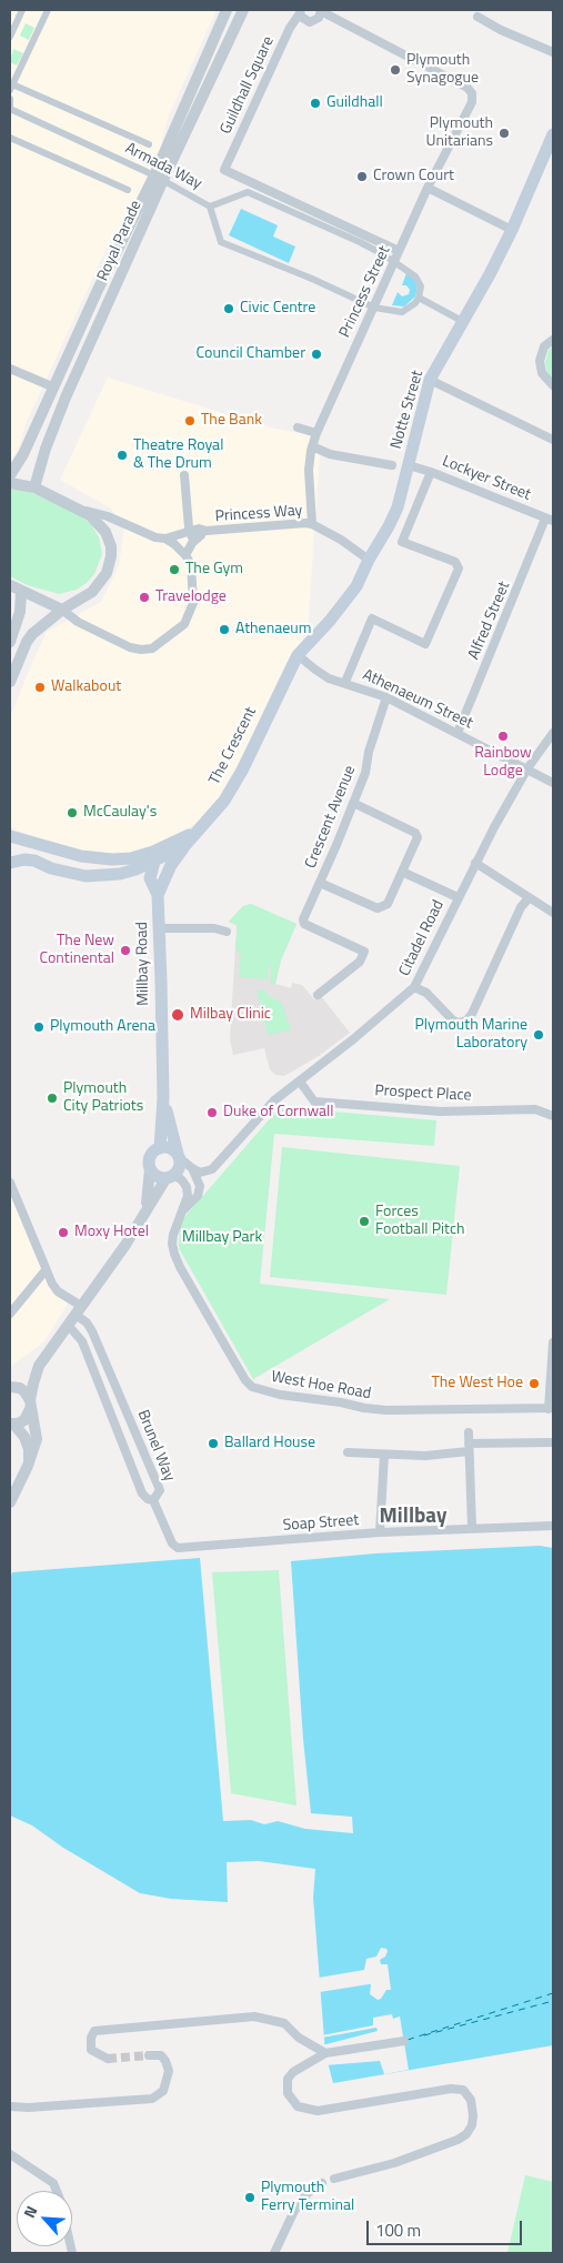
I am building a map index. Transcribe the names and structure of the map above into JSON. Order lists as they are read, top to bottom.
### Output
{
  "streets": {
    "main road": ["Notte Street", "The Crescent", "Millbay Road"],
    "street": [
      "Guildhall Square",
      "Armada Way",
      "Royal Parade",
      "Princess Street",
      "Lockyer Street",
      "Princess Way",
      "Alfred Street",
      "Athenaeum Street",
      "Crescent Avenue",
      "Citadel Road",
      "Prospect Place",
      "West Hoe Road",
      "Brunel Way",
      "Soap Street"
    ]
  },
  "crossings": [
    ["Guildhall Square", "Armada Way"],
    ["Armada Way", "Royal Parade"],
    ["Armada Way", "Princess Street"],
    ["Princess Street", "Princess Way"],
    ["Notte Street", "Lockyer Street"],
    ["Notte Street", "Princess Way"],
    ["Notte Street", "Athenaeum Street"],
    ["Notte Street", "The Crescent"],
    ["Lockyer Street", "Alfred Street"],
    ["Alfred Street", "Athenaeum Street"],
    ["Athenaeum Street", "The Crescent"],
    ["Athenaeum Street", "Crescent Avenue"],
    ["Athenaeum Street", "Citadel Road"],
    ["The Crescent", "Millbay Road"],
    ["Citadel Road", "Prospect Place"],
    ["Citadel Road", "West Hoe Road"],
    ["Millbay Road", "West Hoe Road"],
    ["Brunel Way", "Soap Street"]
  ],
  "districts": ["Millbay"],
  "parks": ["Millbay Park"],
  "places": [
    "Plymouth Synagogue",
    "Guildhall",
    "Plymouth Unitarians",
    "Crown Court",
    "Civic Centre",
    "Council Chamber",
    "The Bank",
    "Theatre Royal & The Drum",
    "The Gym",
    "Travelodge",
    "Athenaeum",
    "Walkabout",
    "Rainbow Lodge",
    "McCaulay's",
    "The New Continental",
    "Milbay Clinic",
    "Plymouth Arena",
    "Plymouth Marine Laboratory",
    "Plymouth City Patriots",
    "Duke of Cornwall",
    "Forces Football Pitch",
    "Moxy Hotel",
    "The West Hoe",
    "Ballard House",
    "Plymouth Ferry Terminal"
  ],
  "scale_bar": "100 m",
  "north": "top left"
}
